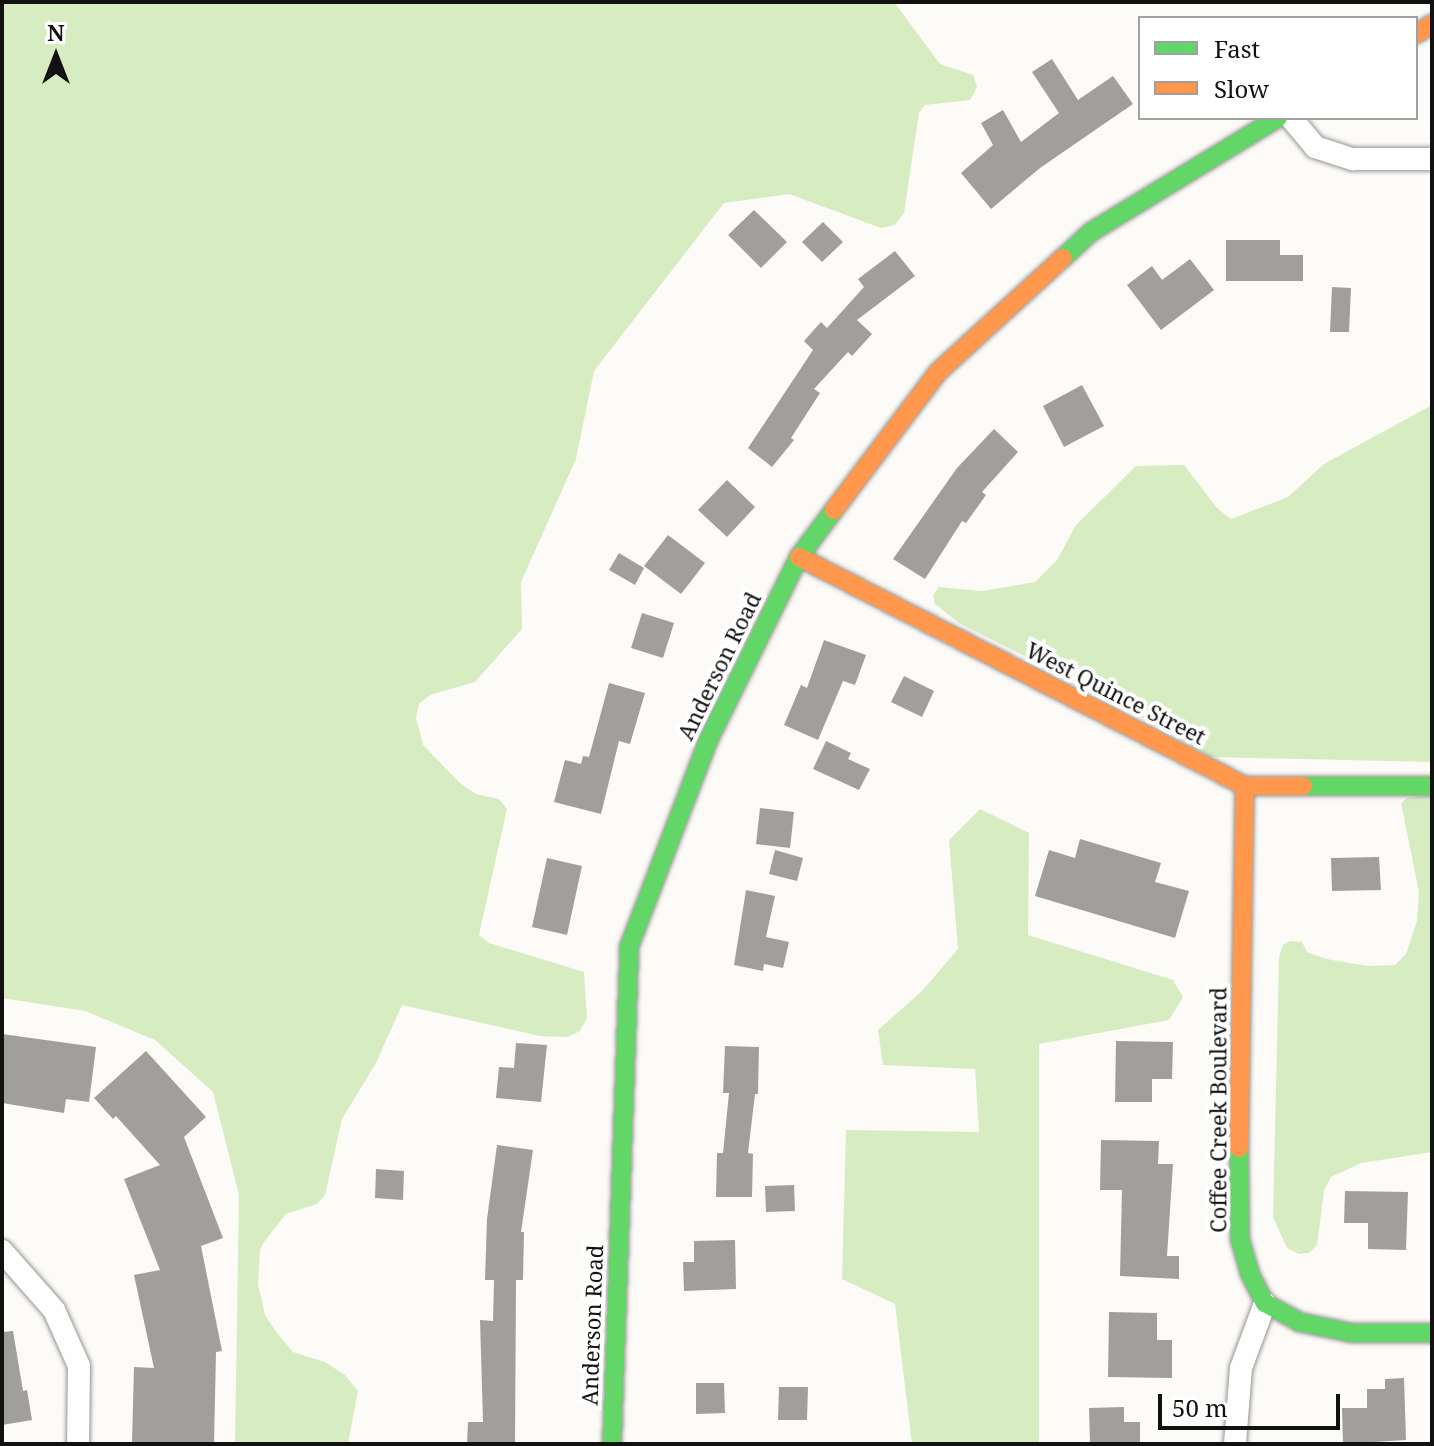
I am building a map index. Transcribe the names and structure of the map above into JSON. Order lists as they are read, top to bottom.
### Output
{
  "streets": {
    "street": ["Anderson Road", "West Quince Street", "Coffee Creek Boulevard"]
  },
  "crossings": [
    ["Anderson Road", "West Quince Street"],
    ["West Quince Street", "Coffee Creek Boulevard"]
  ],
  "legend": ["Fast", "Slow"],
  "scale_bar": "50 m",
  "north": "top"
}
